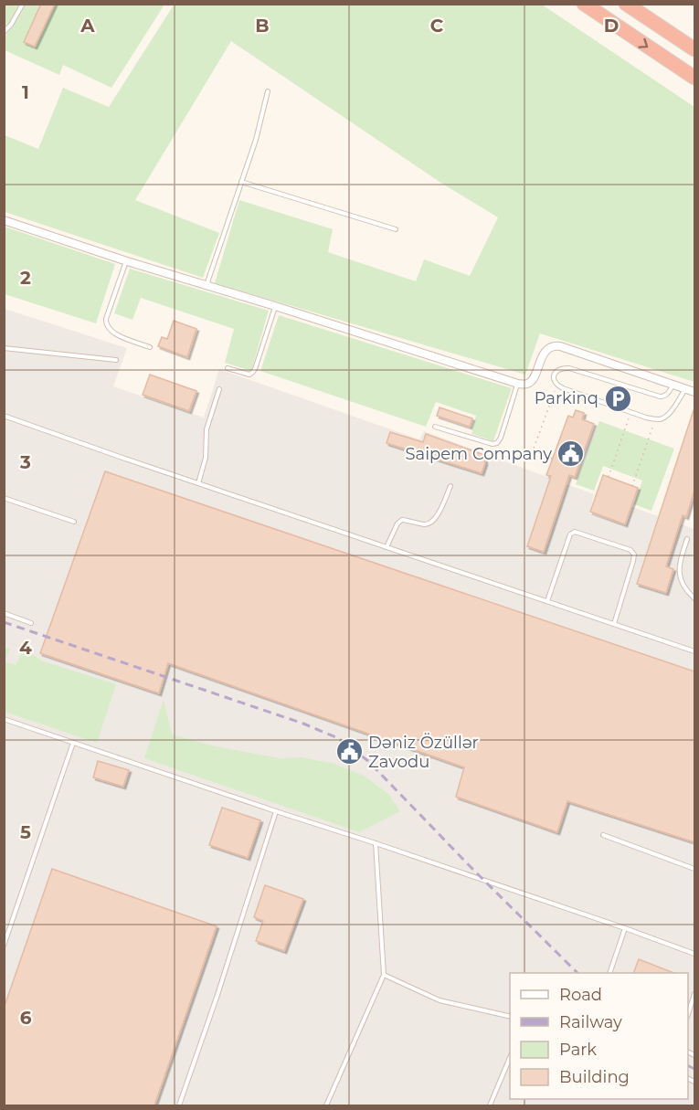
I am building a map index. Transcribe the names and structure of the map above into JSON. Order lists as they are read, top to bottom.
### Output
{
  "places": {
    "parking": ["Parkinq"],
    "public building": ["Saipem Company", "Dəniz Özüllər Zavodu"]
  },
  "legend": [
    "Road",
    "Railway",
    "Park",
    "Building"
  ],
  "grid": {
    "columns": [
      "A",
      "B",
      "C",
      "D"
    ],
    "rows": [
      "1",
      "2",
      "3",
      "4",
      "5",
      "6"
    ]
  }
}
